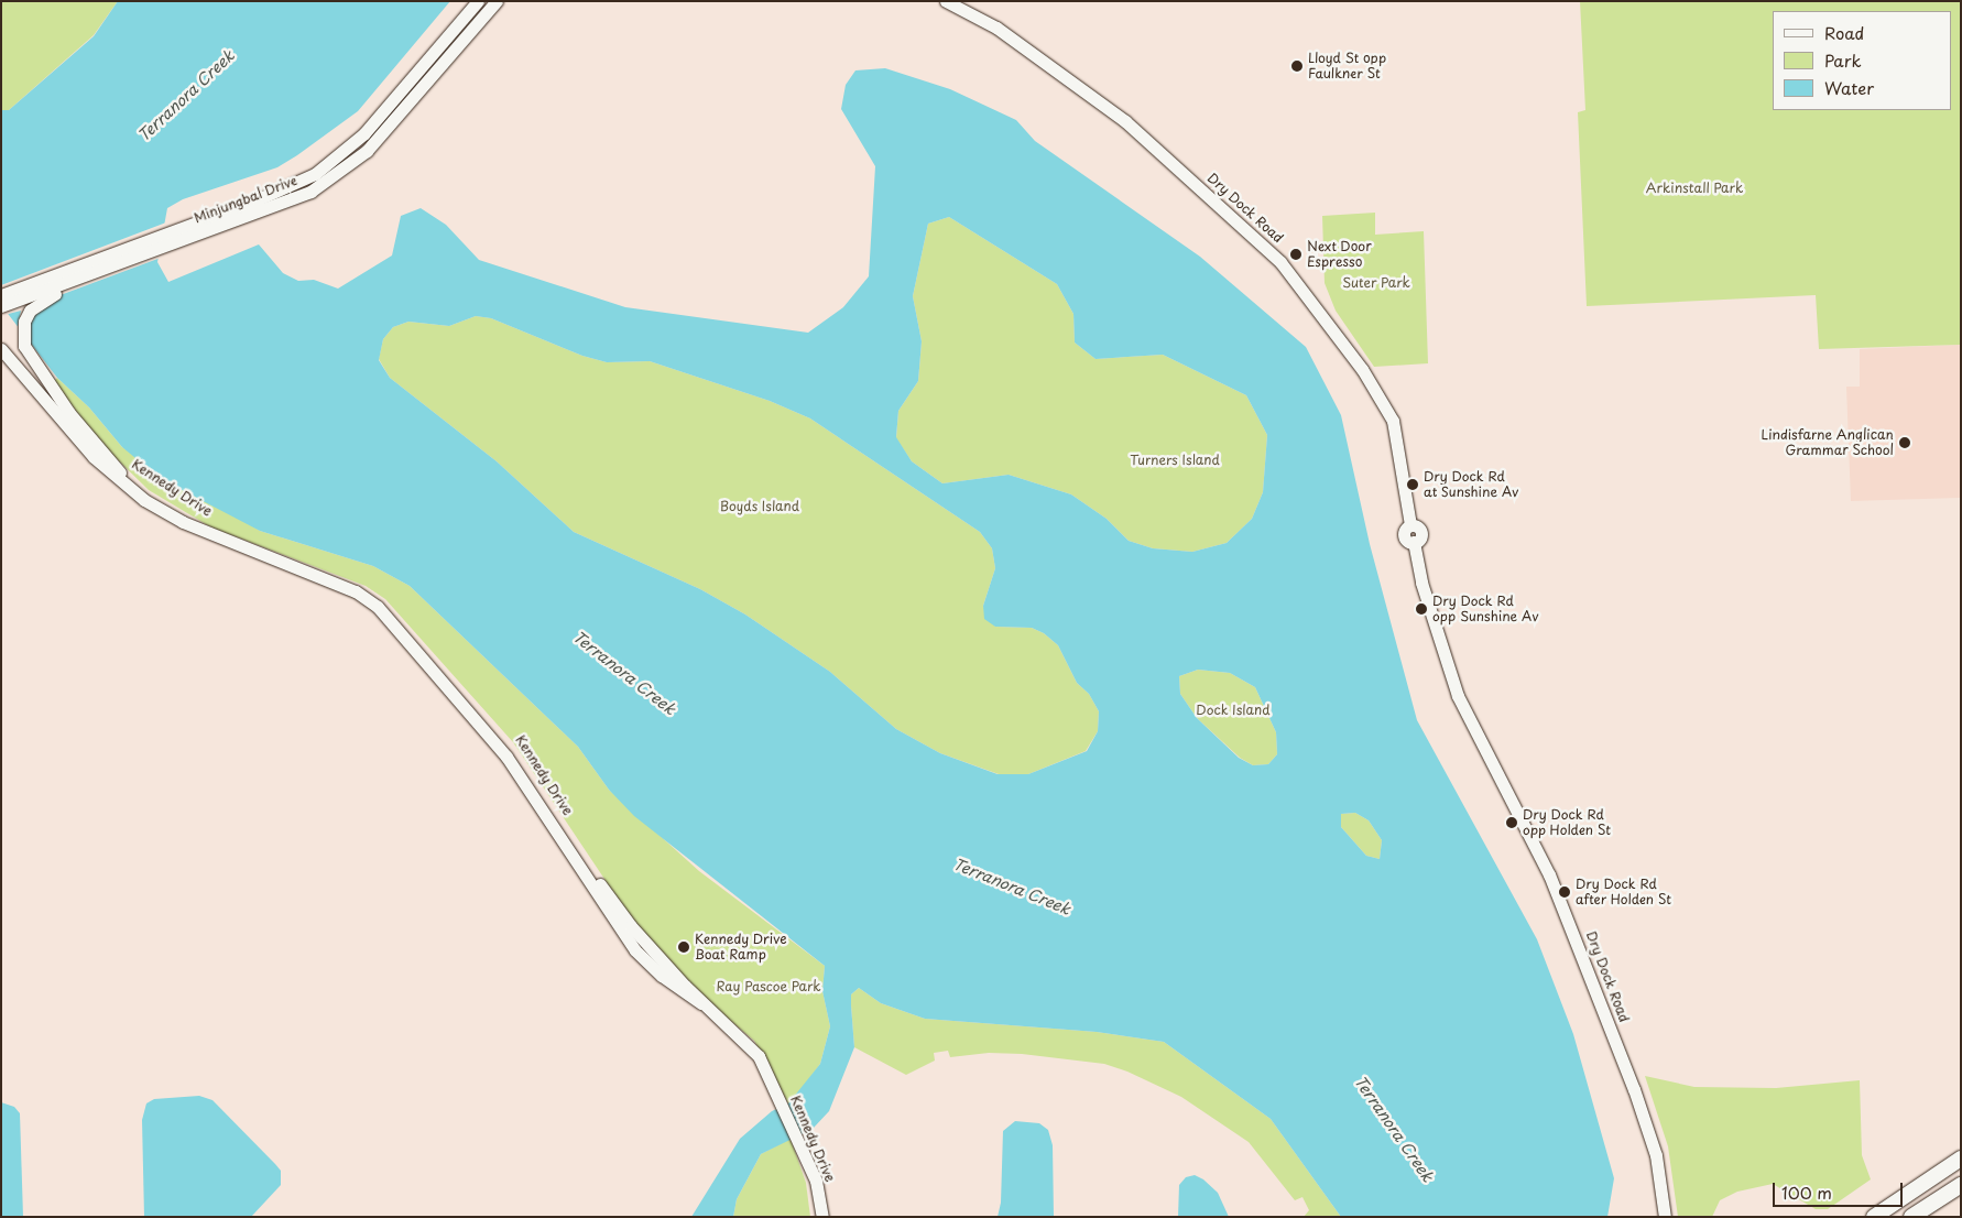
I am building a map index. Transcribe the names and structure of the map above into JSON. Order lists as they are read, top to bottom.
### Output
{
  "streets": {
    "street": ["Minjungbal Drive", "Dry Dock Road", "Kennedy Drive"]
  },
  "water": ["Terranora Creek"],
  "parks": [
    "Arkinstall Park",
    "Suter Park",
    "Turners Island",
    "Boyds Island",
    "Dock Island",
    "Ray Pascoe Park"
  ],
  "places": [
    "Lloyd St opp Faulkner St",
    "Next Door Espresso",
    "Lindisfarne Anglican Grammar School",
    "Dry Dock Rd at Sunshine Av",
    "Dry Dock Rd opp Sunshine Av",
    "Dry Dock Rd opp Holden St",
    "Dry Dock Rd after Holden St",
    "Kennedy Drive Boat Ramp"
  ],
  "legend": ["Road", "Park", "Water"],
  "scale_bar": "100 m"
}
